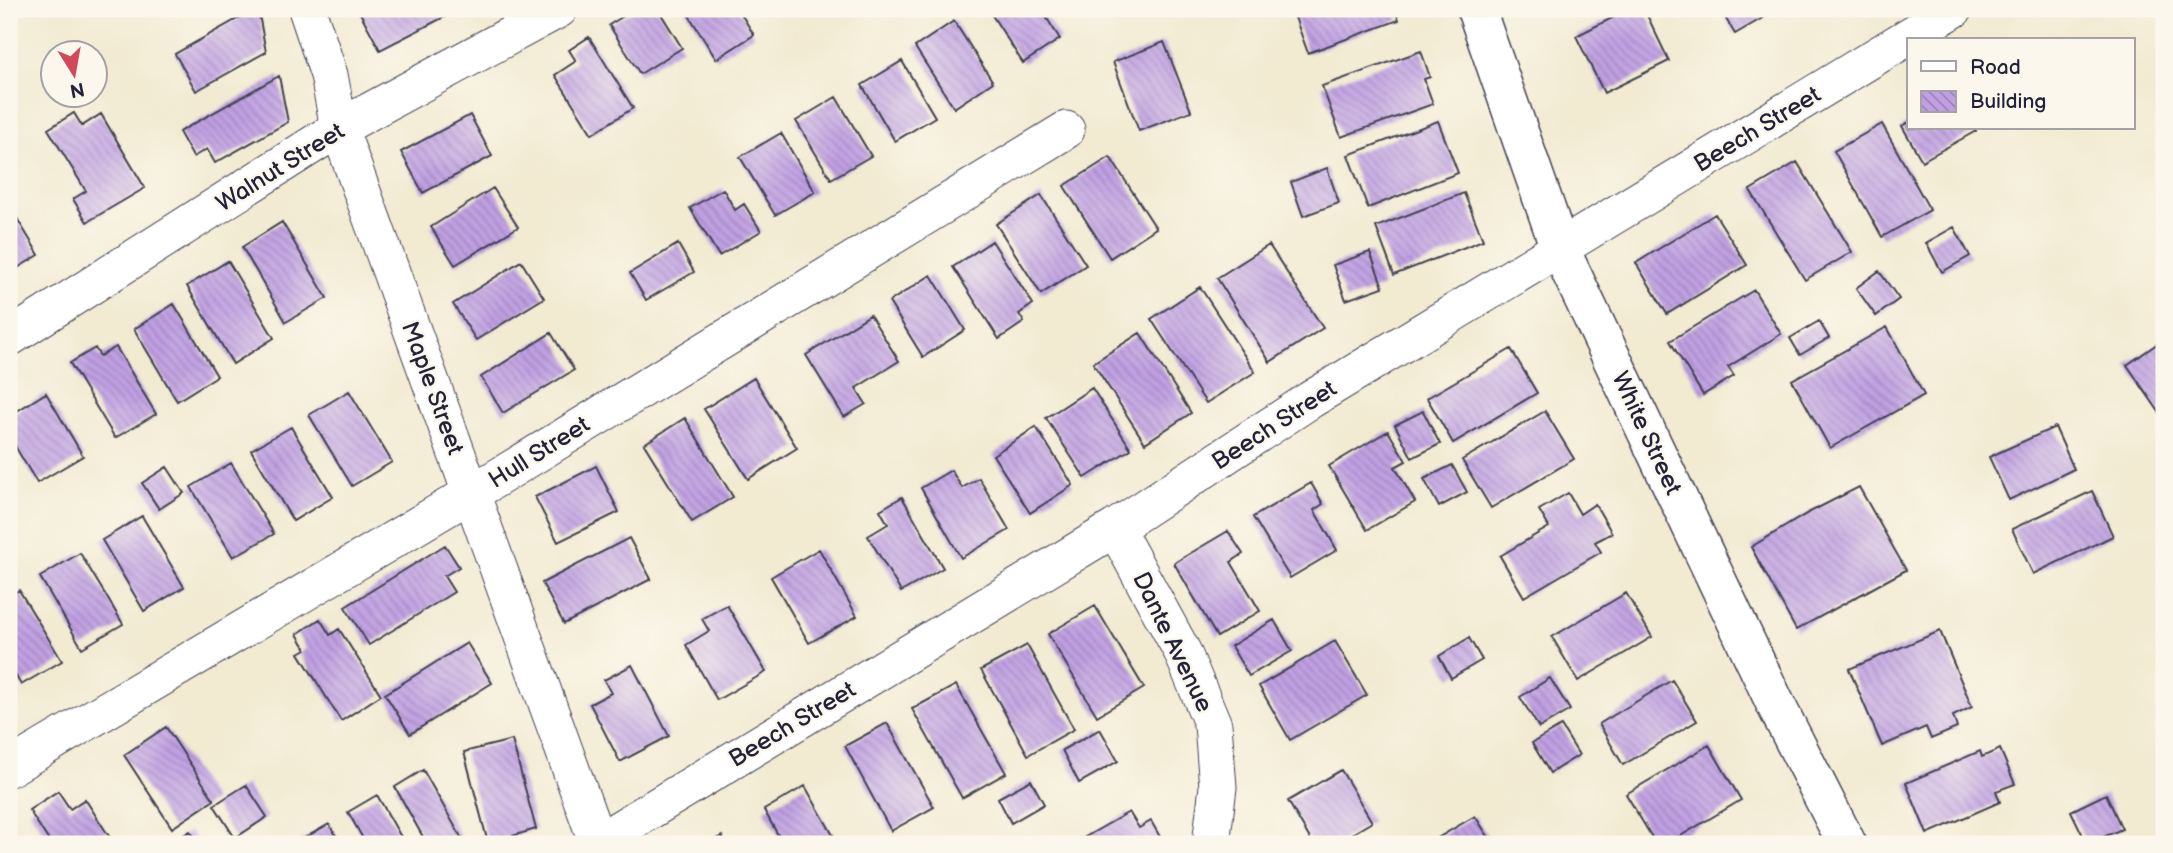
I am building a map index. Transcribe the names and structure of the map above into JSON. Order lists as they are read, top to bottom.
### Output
{
  "streets": {
    "street": [
      "Beech Street",
      "Walnut Street",
      "Maple Street",
      "White Street",
      "Hull Street",
      "Dante Avenue"
    ]
  },
  "crossings": [
    ["Beech Street", "Maple Street"],
    ["Beech Street", "White Street"],
    ["Beech Street", "Dante Avenue"],
    ["Walnut Street", "Maple Street"],
    ["Maple Street", "Hull Street"]
  ],
  "legend": ["Road", "Building"],
  "north": "bottom"
}
